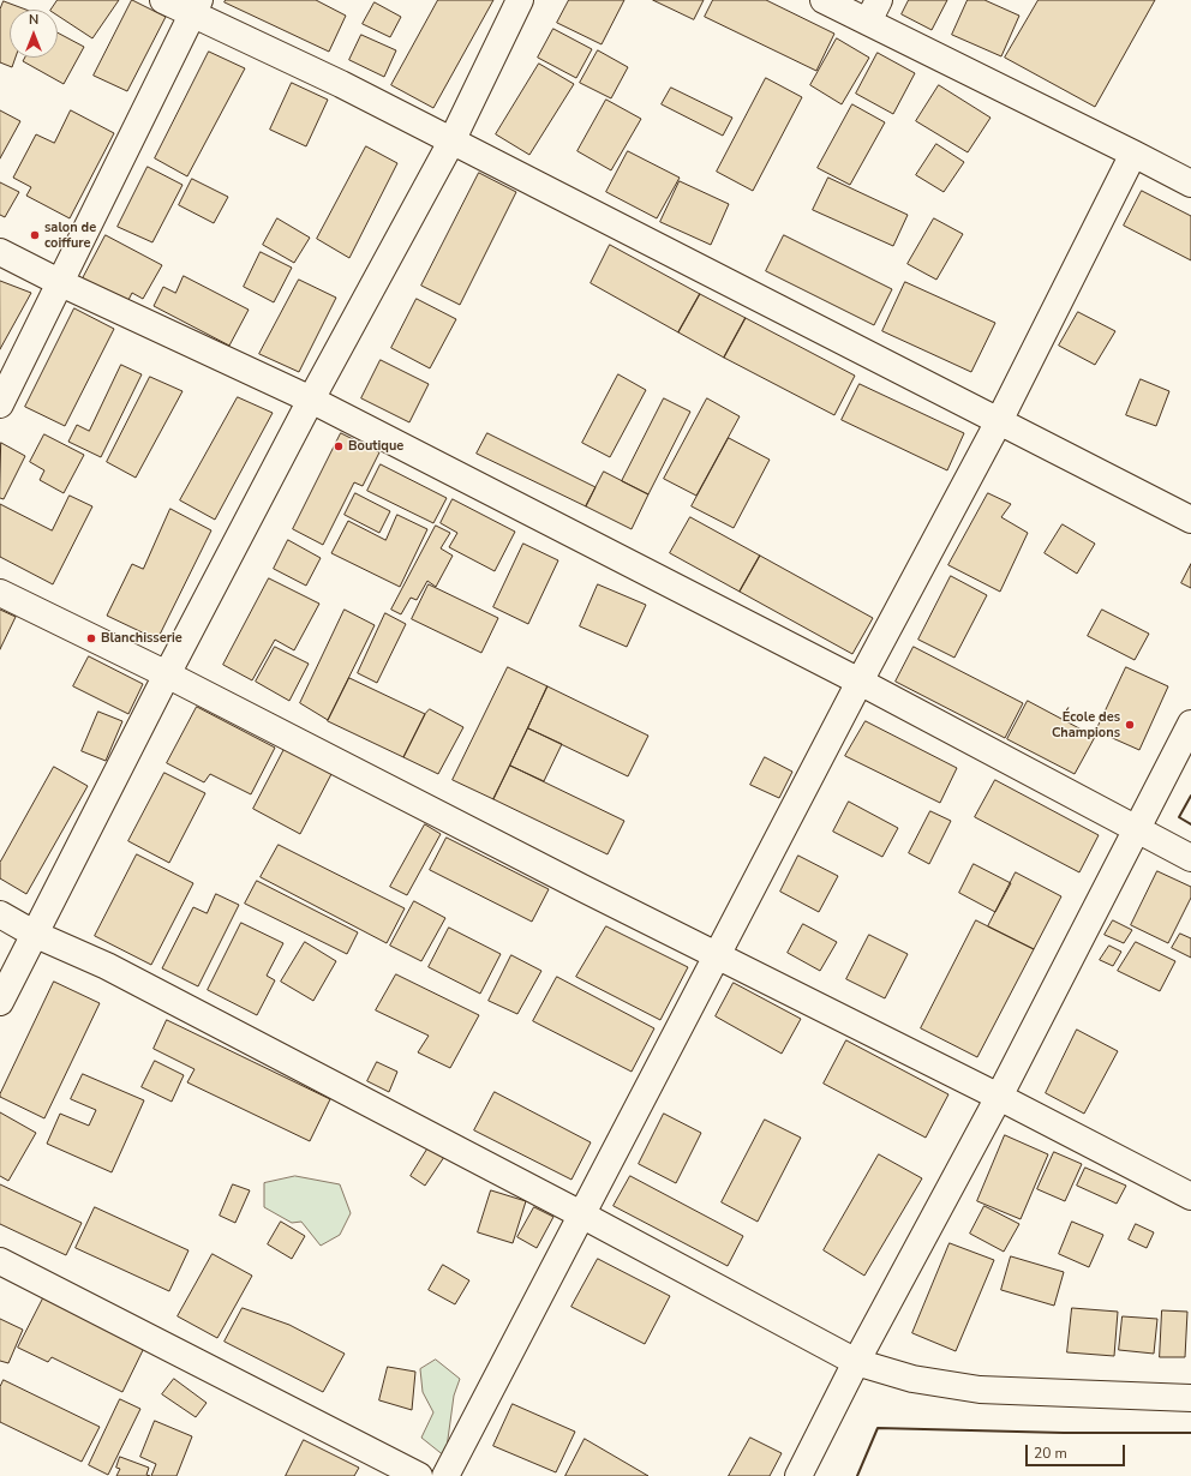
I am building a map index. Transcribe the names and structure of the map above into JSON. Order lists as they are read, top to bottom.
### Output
{
  "places": [
    "salon de coiffure",
    "Boutique",
    "Blanchisserie",
    "École des Champions"
  ],
  "scale_bar": "20 m",
  "north": "top"
}
